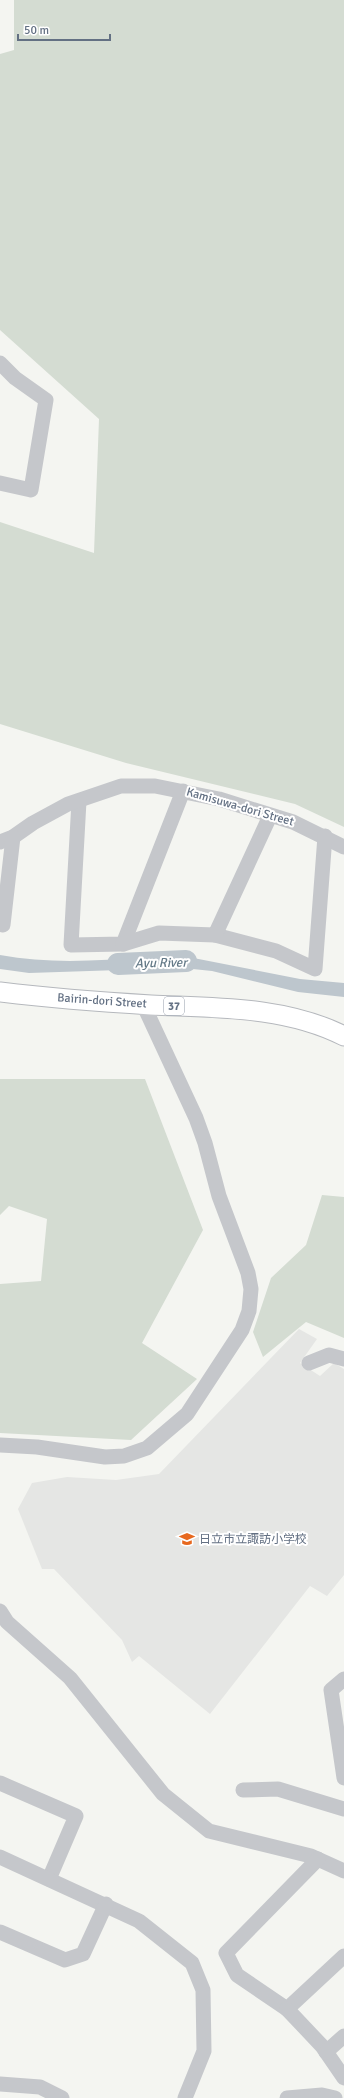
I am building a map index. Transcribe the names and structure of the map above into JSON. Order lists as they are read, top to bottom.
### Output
{
  "streets": {
    "main road": ["Bairin-dori Street", "37"],
    "street": ["Kamisuwa-dori Street"]
  },
  "water": ["Ayu River"],
  "places": {
    "school or university": ["日立市立諏訪小学校"]
  },
  "scale_bar": "50 m"
}
